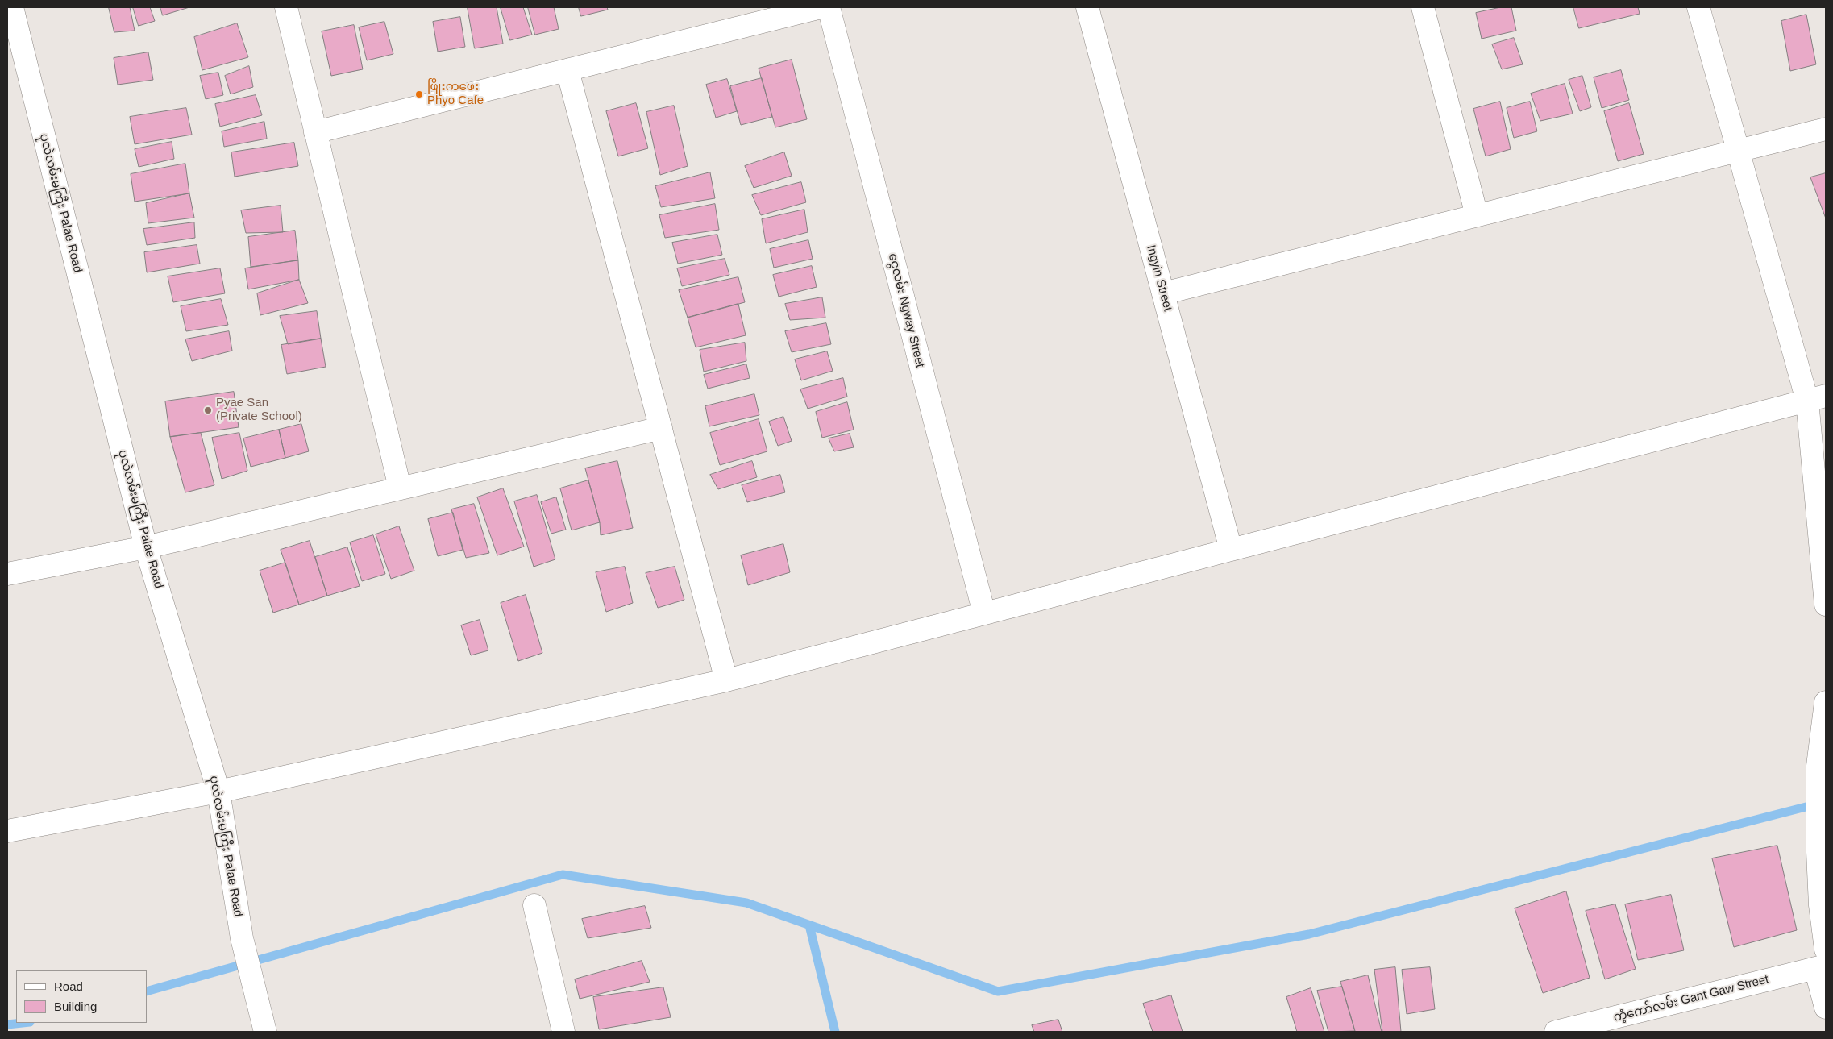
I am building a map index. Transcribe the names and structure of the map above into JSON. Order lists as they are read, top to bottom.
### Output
{
  "streets": {
    "street": [
      "ပုလဲလမ်းမကြီး Palae Road",
      "Ingyin Street",
      "ငွေလမ်း Ngway Street",
      "ကံ့ကော်လမ်း Gant Gaw Street"
    ]
  },
  "places": ["ဖြိုးကဖေး Phyo Cafe", "Pyae San (Private School)"],
  "legend": ["Road", "Building"]
}
